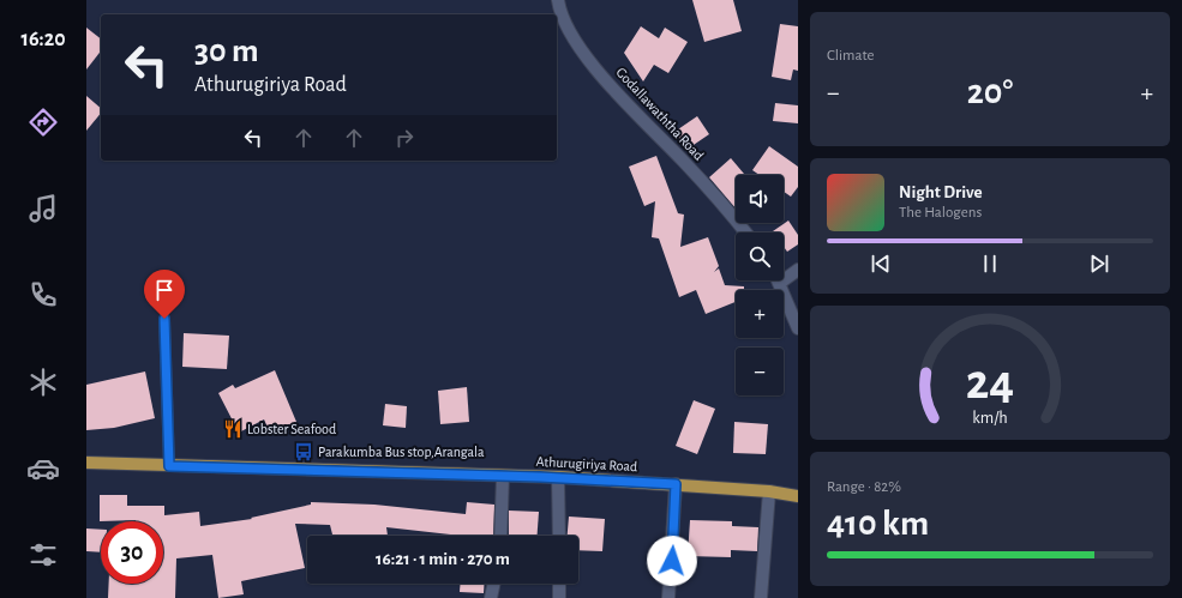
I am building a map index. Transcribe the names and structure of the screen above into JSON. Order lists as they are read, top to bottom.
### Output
{
  "streets": {
    "main road": ["Athurugiriya Road"],
    "street": ["Godallawaththa Road"]
  },
  "places": {
    "restaurant": ["Lobster Seafood"],
    "bus stop": ["Parakumba Bus stop,Arangala"]
  },
  "page": {
    "tabs": "16:20",
    "tile": [
      "Climate",
      ["Range · 82%", "410 km"]
    ],
    "turn": ["30 m", "Athurugiriya Road"],
    "heat": ["−", "20°", "+"],
    "song": ["Night Drive", "The Halogens"],
    "map_buttons": ["+", "−"],
    "limit": "30",
    "trip": "16:21 · 1 min · 270 m",
    "gauge": ["24", "km/h"]
  }
}
